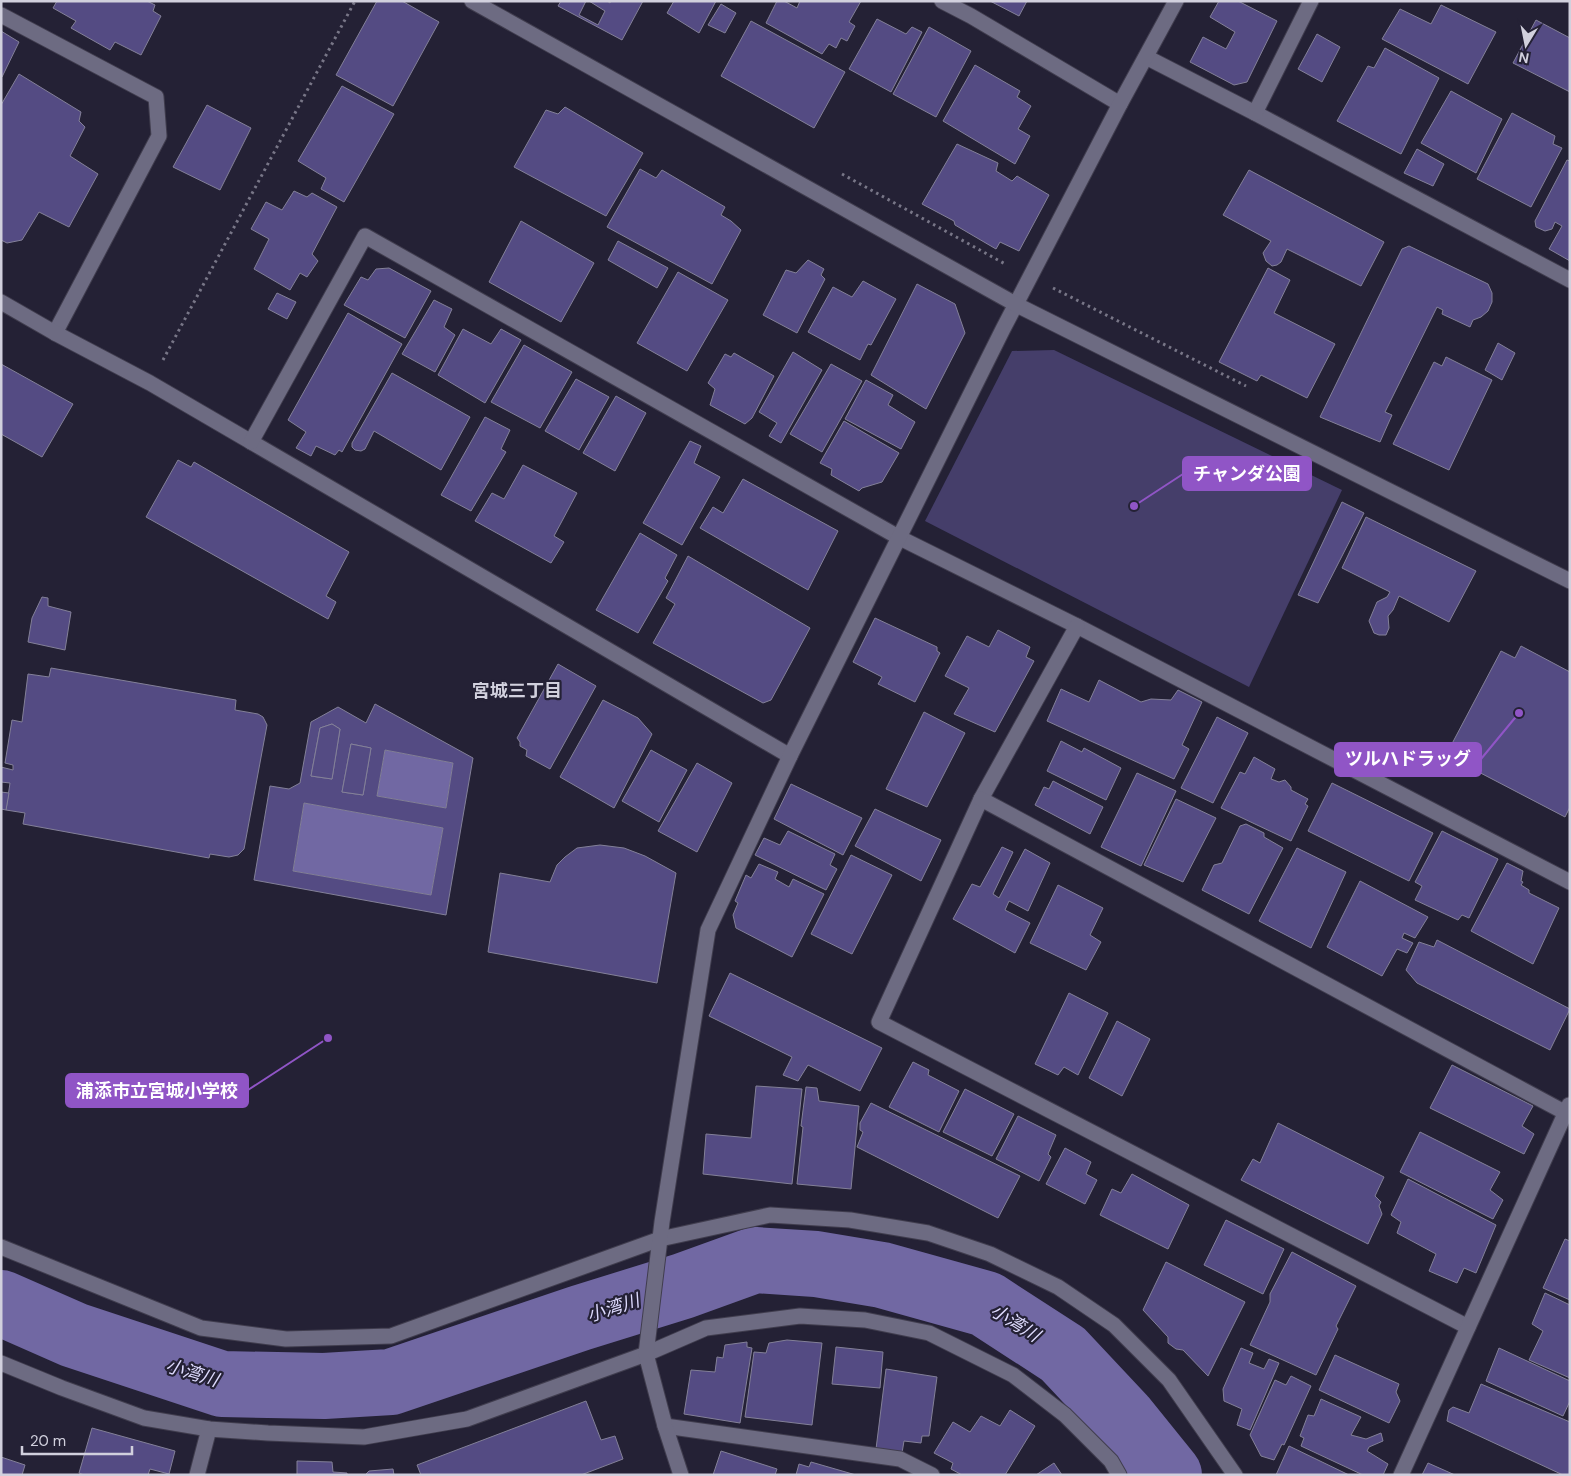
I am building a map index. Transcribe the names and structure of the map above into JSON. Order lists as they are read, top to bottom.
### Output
{
  "districts": ["宮城三丁目"],
  "water": ["小湾川"],
  "places": ["チャンダ公園", "ツルハドラッグ", "浦添市立宮城小学校"],
  "scale_bar": "20 m",
  "north": "bottom"
}
